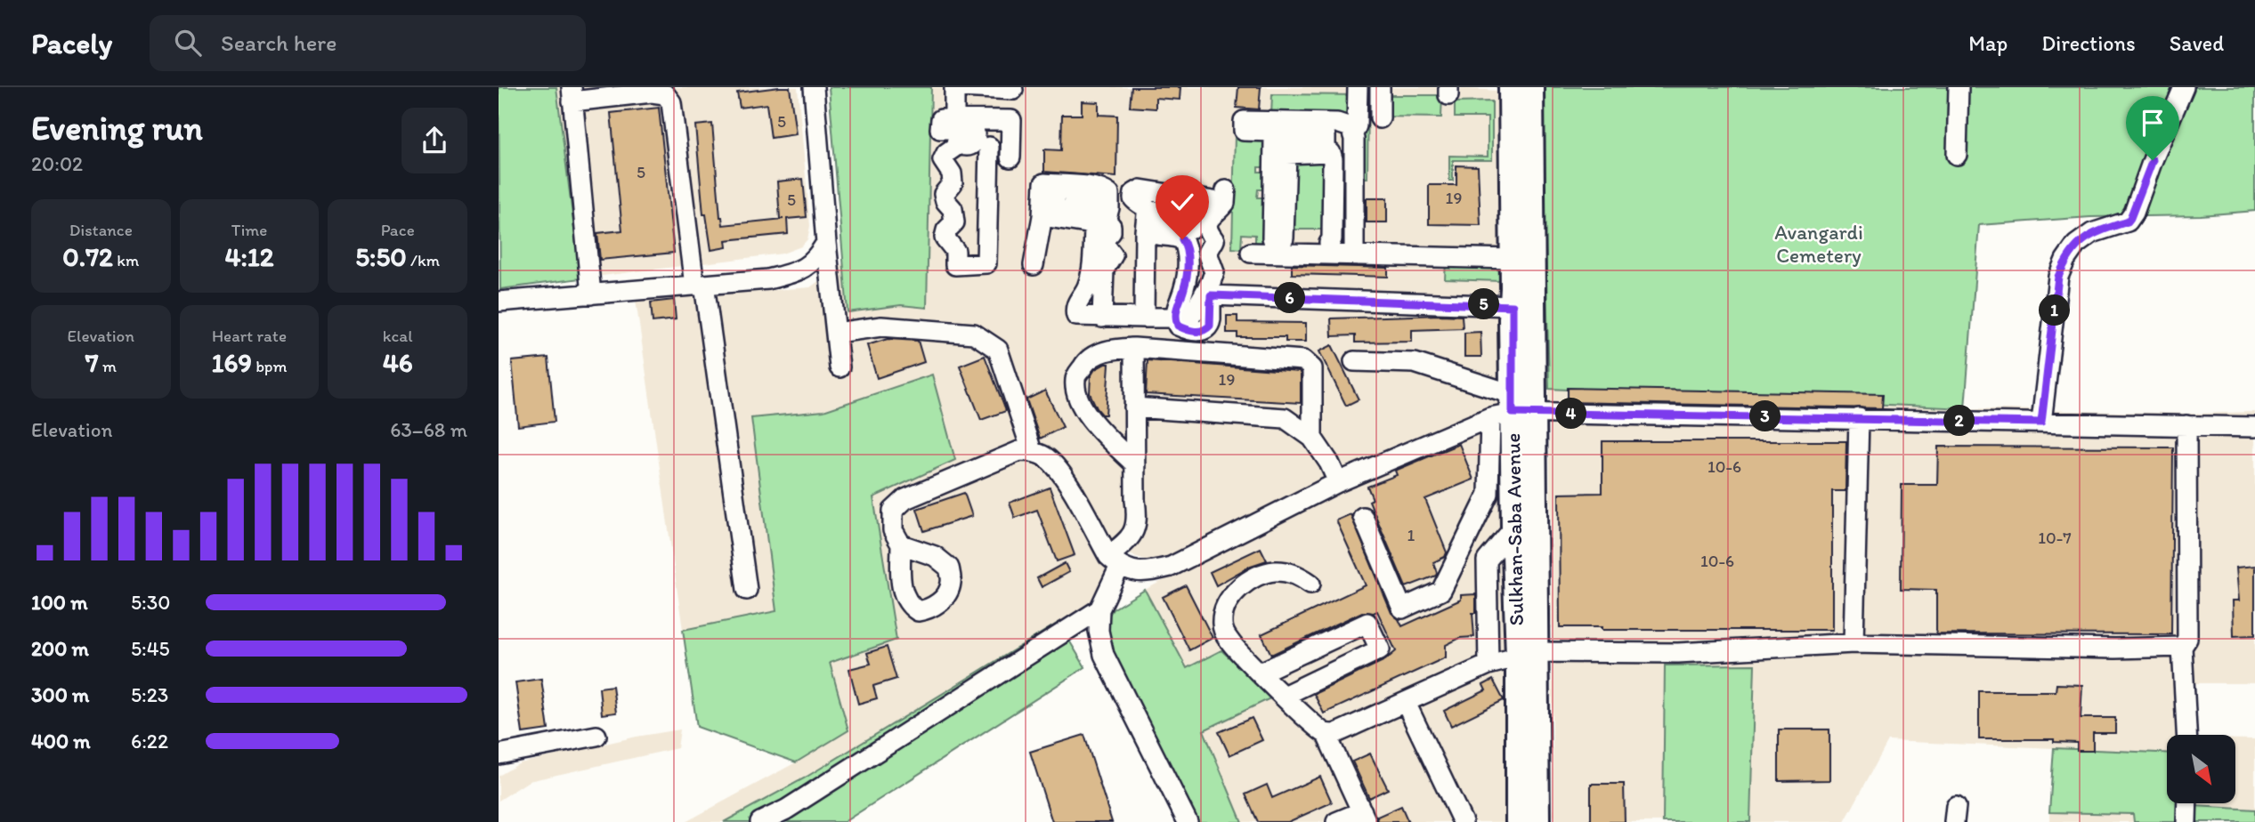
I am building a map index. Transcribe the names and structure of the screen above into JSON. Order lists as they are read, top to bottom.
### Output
{
  "streets": {
    "main road": ["Sulkhan-Saba Avenue"]
  },
  "parks": ["Avangardi Cemetery"],
  "house_numbers": [
    "5",
    "5",
    "19",
    "5",
    "19",
    "10-6",
    "1",
    "10-7",
    "10-6"
  ],
  "north": "bottom right",
  "page": {
    "header": "Pacely",
    "search": "Search here",
    "nav": ["Map", "Directions", "Saved"],
    "heading": ["Evening run", "20:02"],
    "stats": [
      ["Distance", "0.72 km"],
      ["Time", "4:12"],
      ["Pace", "5:50 /km"],
      ["Elevation", "7 m"],
      ["Heart rate", "169 bpm"],
      ["kcal", "46"]
    ],
    "pins": [
      "6",
      "5",
      "1",
      "4",
      "3",
      "2"
    ],
    "chart": ["Elevation", "63–68 m"],
    "list": [
      {
        "name": "100 m",
        "note": "5:30"
      },
      {
        "name": "200 m",
        "note": "5:45"
      },
      {
        "name": "300 m",
        "note": "5:23"
      },
      {
        "name": "400 m",
        "note": "6:22"
      }
    ]
  }
}
